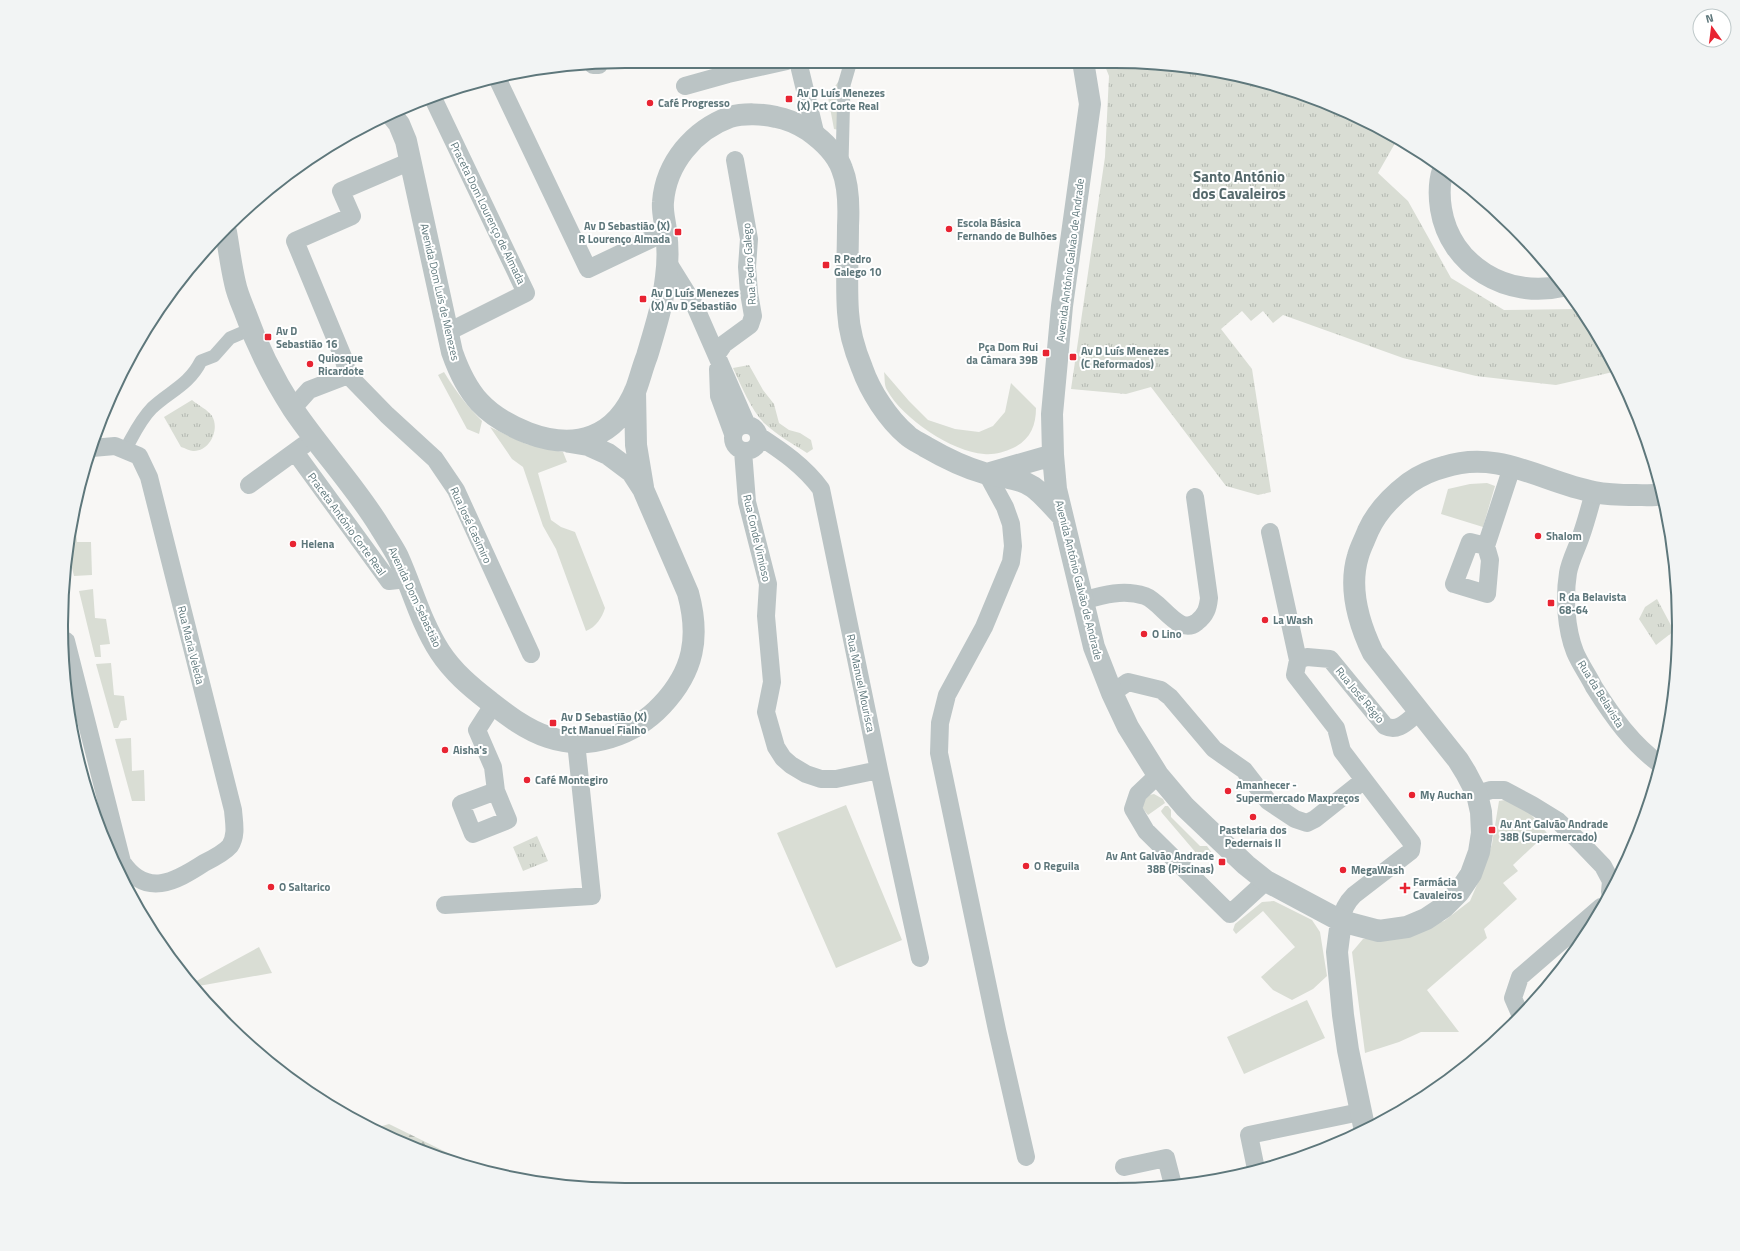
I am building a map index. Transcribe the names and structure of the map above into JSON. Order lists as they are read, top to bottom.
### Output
{
  "streets": {
    "street": [
      "Praceta Dom Lourenço de Almada",
      "Avenida António Galvão de Andrade",
      "Rua Pedro Galego",
      "Avenida Dom Luís de Menezes",
      "Praceta António Corte Real",
      "Rua José Casimiro",
      "Rua Conde Vimioso",
      "Avenida Dom Sebastião",
      "Rua Maria Veleda",
      "Rua Manuel Mourisca",
      "Rua da Belavista",
      "Rua José Régio"
    ]
  },
  "crossings": [
    ["Praceta Dom Lourenço de Almada", "Avenida Dom Luís de Menezes"],
    ["Avenida António Galvão de Andrade", "Avenida Dom Luís de Menezes"],
    ["Avenida António Galvão de Andrade", "Rua da Belavista"],
    ["Avenida António Galvão de Andrade", "Rua José Régio"],
    ["Praceta António Corte Real", "Avenida Dom Sebastião"],
    ["Rua Conde Vimioso", "Rua Manuel Mourisca"]
  ],
  "districts": ["Santo António dos Cavaleiros"],
  "places": {
    "transit": [
      "Av D Luís Menezes (X) Pct Corte Real",
      "Av D Sebastião (X) R Lourenço Almada",
      "R Pedro Galego 10",
      "Av D Luís Menezes (X) Av D Sebastião",
      "Av D Sebastião 16",
      "Pça Dom Rui da Câmara 39B",
      "Av D Luís Menezes (C Reformados)",
      "R da Belavista 68-64",
      "Av D Sebastião (X) Pct Manuel Fialho",
      "Av Ant Galvão Andrade 38B (Supermercado)",
      "Av Ant Galvão Andrade 38B (Piscinas)"
    ],
    "other": [
      "Café Progresso",
      "Escola Básica Fernando de Bulhões",
      "Quiosque Ricardote",
      "Shalom",
      "Helena",
      "La Wash",
      "O Lino",
      "Aisha's",
      "Café Montegiro",
      "Amanhecer - Supermercado Maxpreços",
      "My Auchan",
      "Pastelaria dos Pedernais II",
      "O Reguila",
      "MegaWash",
      "O Saltarico"
    ],
    "health": ["Farmácia Cavaleiros"]
  },
  "north": "top"
}
